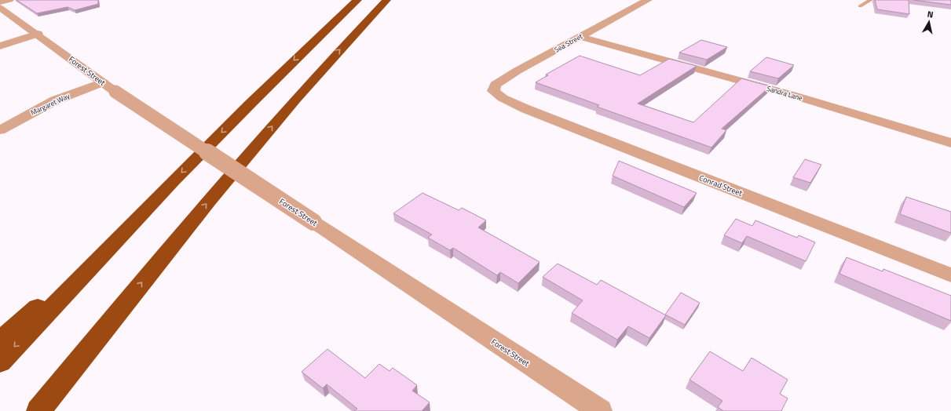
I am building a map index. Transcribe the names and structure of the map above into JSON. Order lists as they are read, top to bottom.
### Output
{
  "streets": {
    "street": [
      "Sea Street",
      "Forest Street",
      "Sandra Lane",
      "Margaret Way",
      "Conrad Street"
    ]
  },
  "crossings": [
    ["Sea Street", "Sandra Lane"],
    ["Sea Street", "Conrad Street"],
    ["Forest Street", "Margaret Way"]
  ],
  "north": "top"
}
